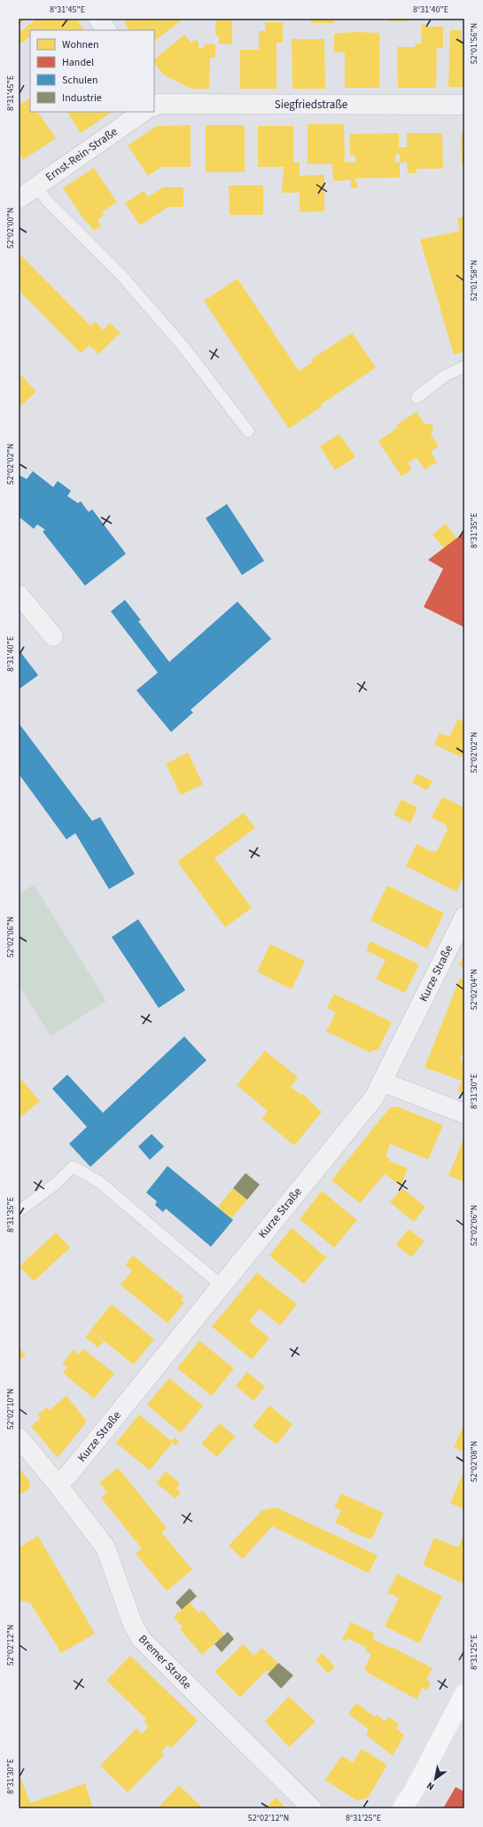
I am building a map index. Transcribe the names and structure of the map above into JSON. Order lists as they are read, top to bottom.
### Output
{
  "streets": {
    "street": [
      "Siegfriedstraße",
      "Ernst-Rein-Straße",
      "Kurze Straße",
      "Bremer Straße"
    ]
  },
  "crossings": [
    ["Kurze Straße", "Bremer Straße"]
  ],
  "legend": [
    "Wohnen",
    "Handel",
    "Schulen",
    "Industrie"
  ],
  "north": "bottom left",
  "coordinates": [
    "8°31'45\"E",
    "8°31'40\"E",
    "52°01'56\"N",
    "52°02'00\"N",
    "52°01'58\"N",
    "52°02'02\"N",
    "8°31'35\"E",
    "52°02'06\"N",
    "52°02'04\"N",
    "8°31'30\"E",
    "52°02'10\"N",
    "52°02'08\"N",
    "52°02'12\"N",
    "8°31'25\"E"
  ]
}
